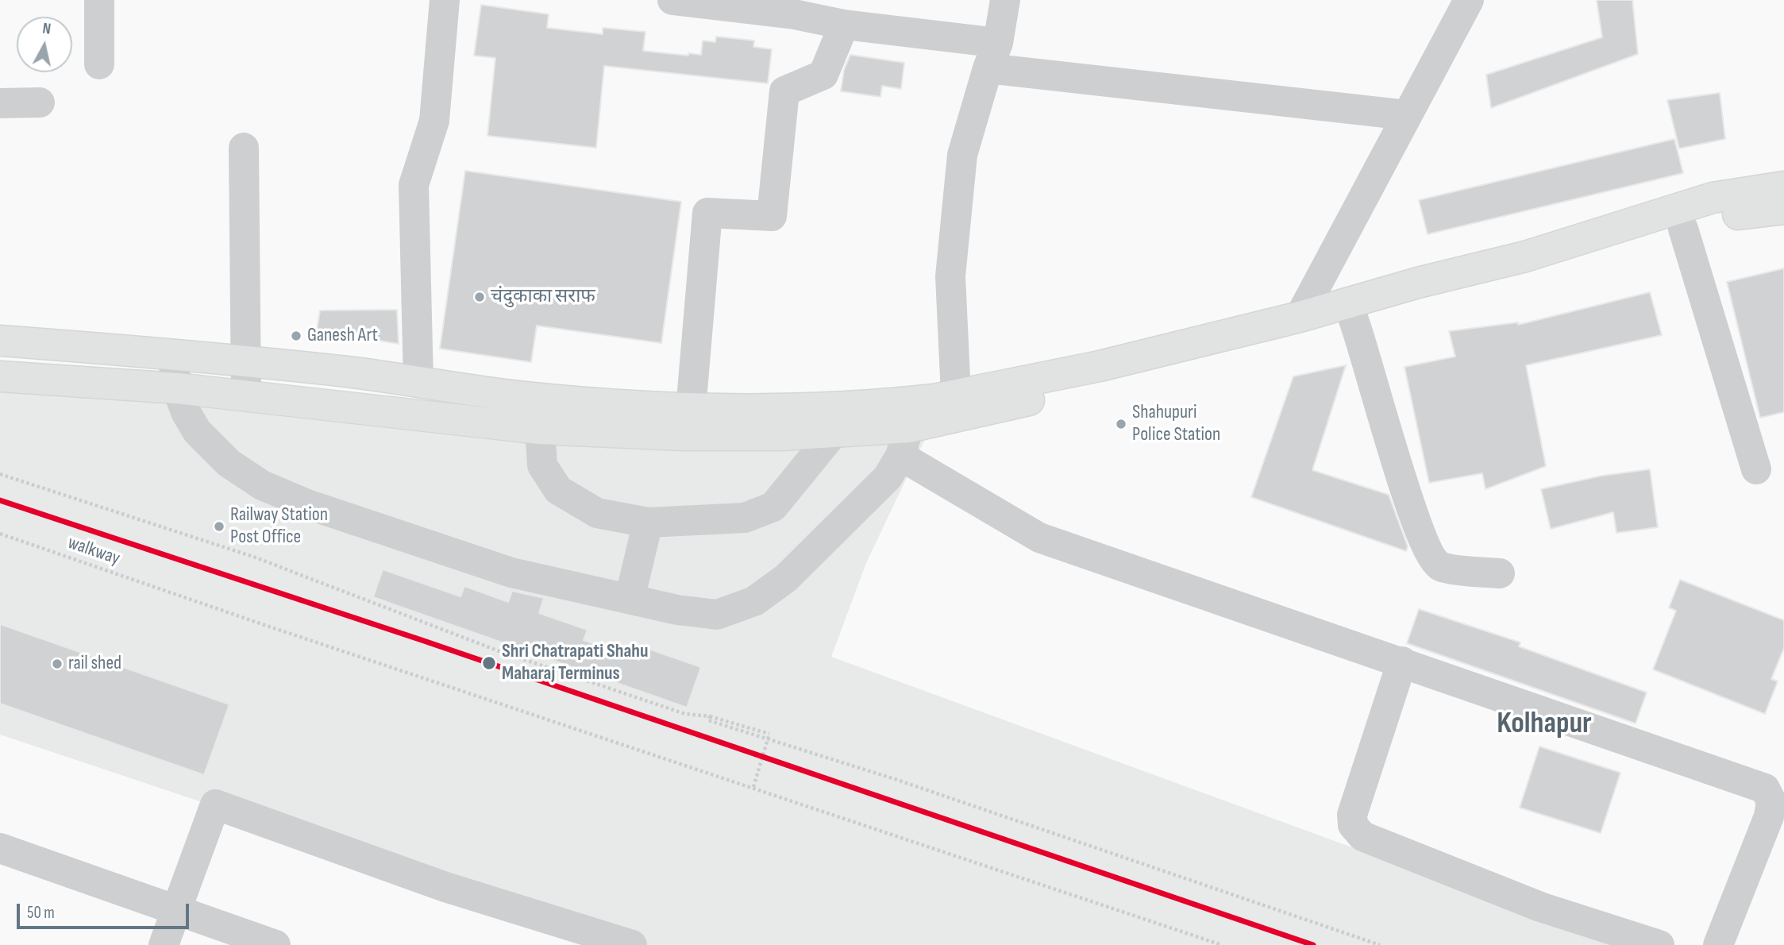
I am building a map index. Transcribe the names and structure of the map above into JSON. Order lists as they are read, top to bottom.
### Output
{
  "streets": {
    "path": ["walkway"]
  },
  "districts": ["Kolhapur"],
  "places": [
    "चंदुकाका सराफ",
    "Ganesh Art",
    "Shahupuri Police Station",
    "Railway Station Post Office",
    "Shri Chatrapati Shahu Maharaj Terminus",
    "rail shed"
  ],
  "scale_bar": "50 m",
  "north": "top"
}
